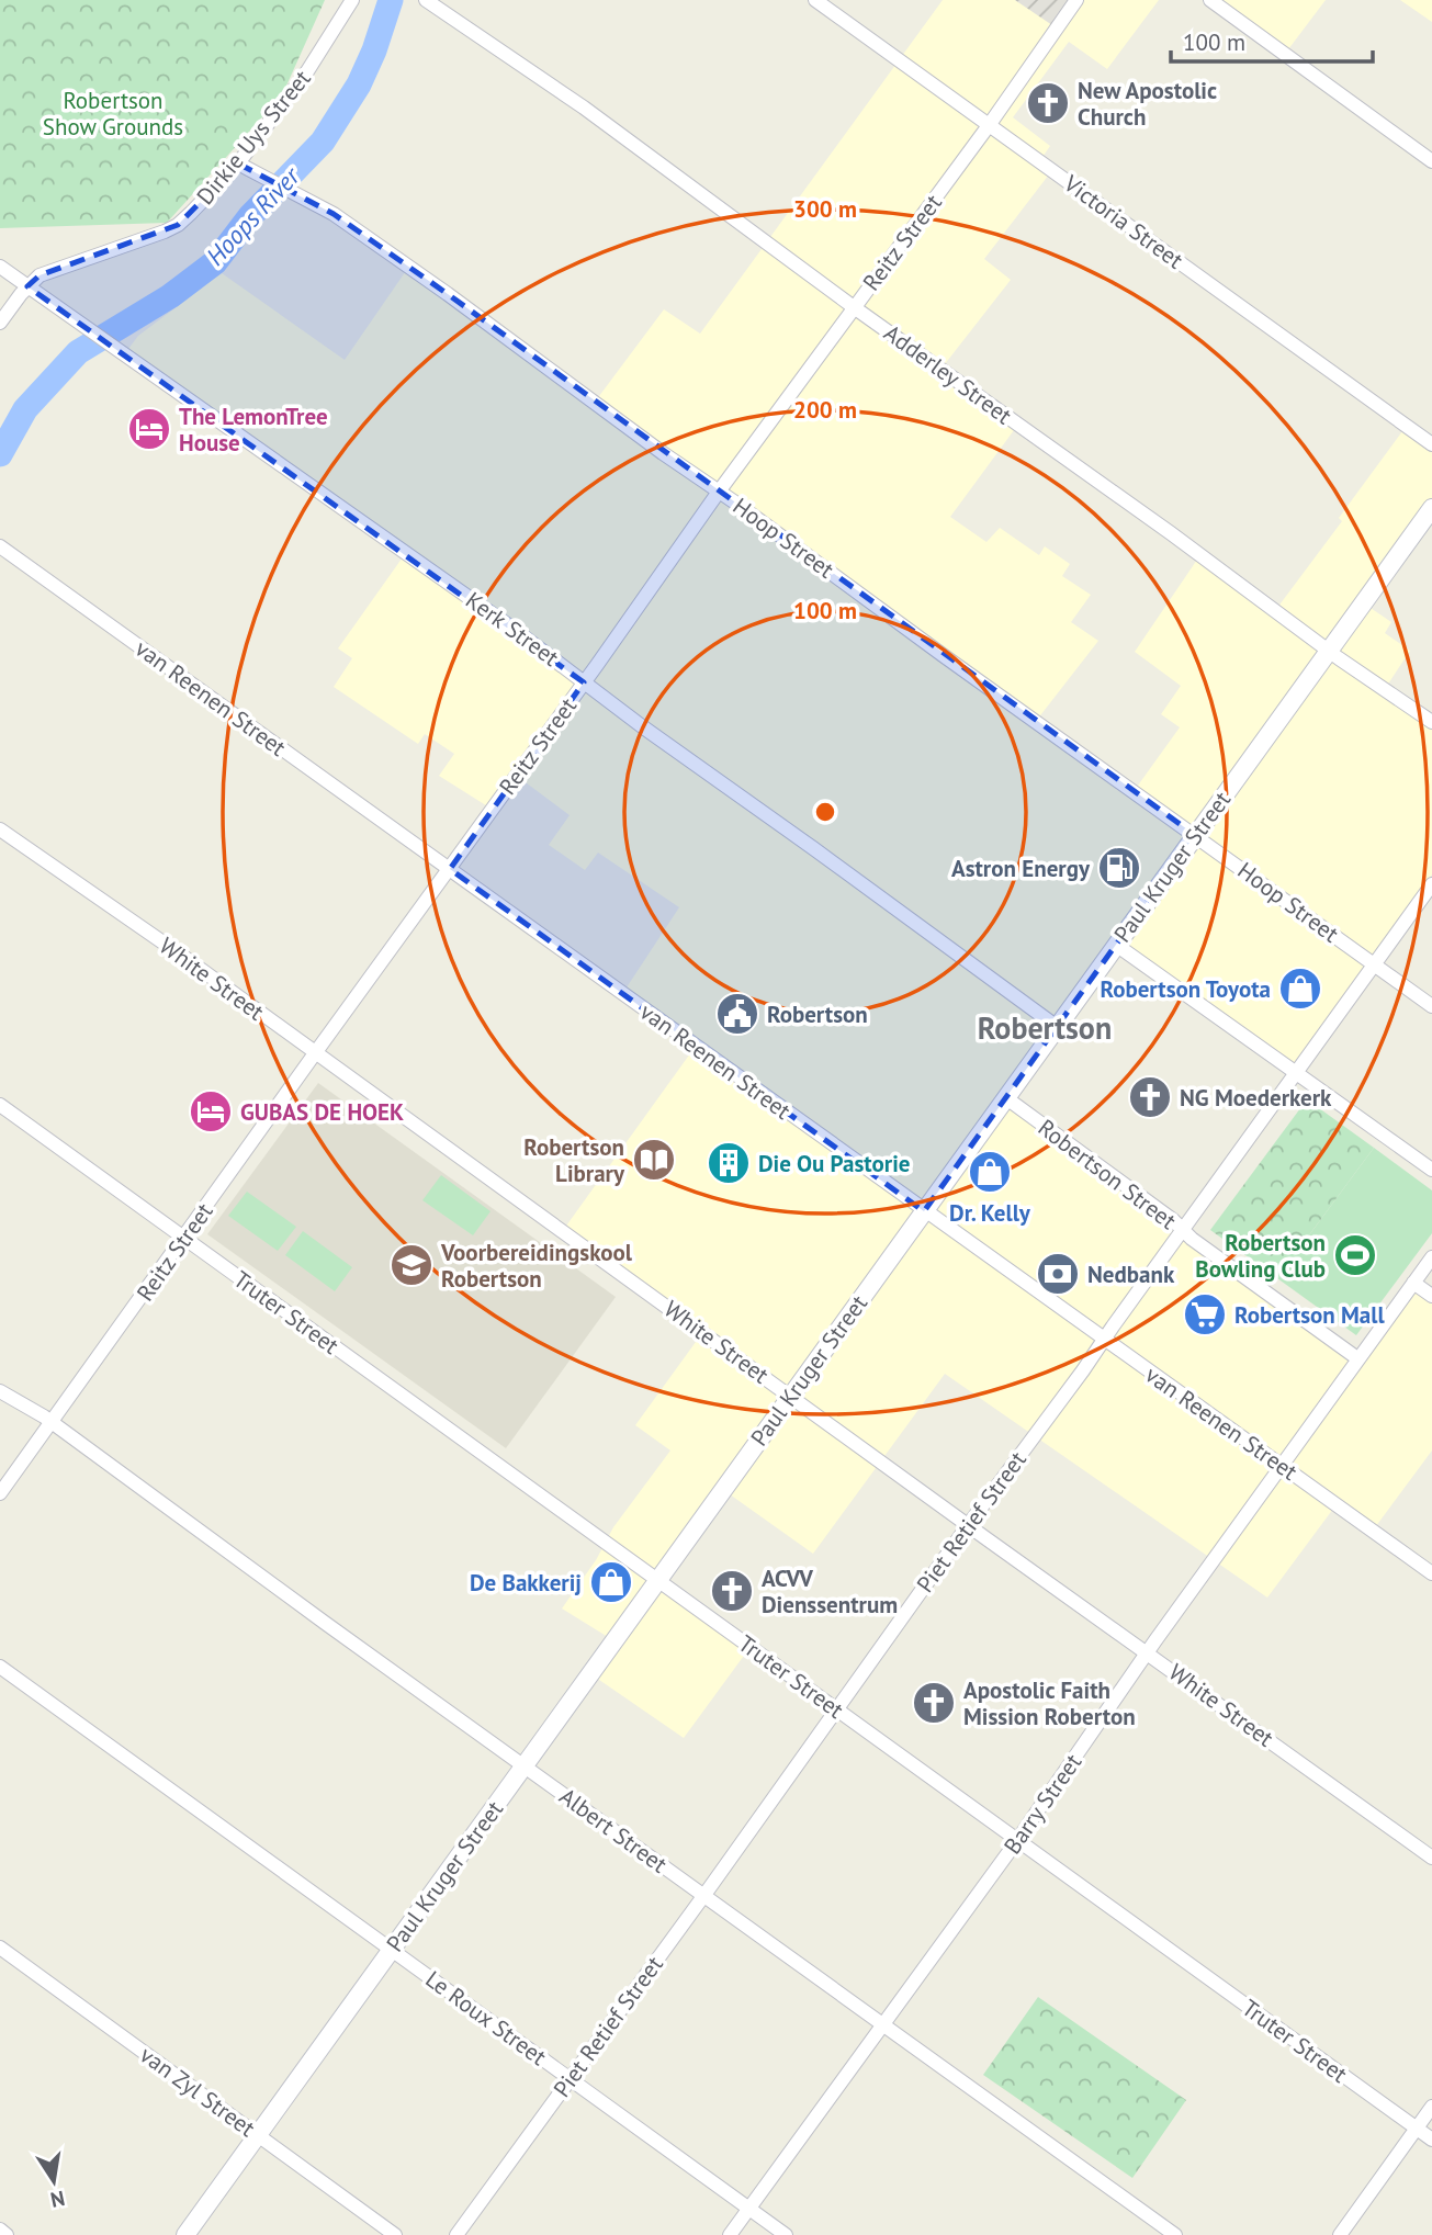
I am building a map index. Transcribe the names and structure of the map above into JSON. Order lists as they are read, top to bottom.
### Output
{
  "streets": {
    "street": [
      "Dirkie Uys Street",
      "Victoria Street",
      "Reitz Street",
      "Adderley Street",
      "Hoop Street",
      "Kerk Street",
      "van Reenen Street",
      "Paul Kruger Street",
      "White Street",
      "Robertson Street",
      "Truter Street",
      "Piet Retief Street",
      "Barry Street",
      "Albert Street",
      "Le Roux Street",
      "van Zyl Street"
    ]
  },
  "crossings": [
    ["Dirkie Uys Street", "Hoop Street"],
    ["Dirkie Uys Street", "Kerk Street"],
    ["Victoria Street", "Reitz Street"],
    ["Reitz Street", "Adderley Street"],
    ["Reitz Street", "Hoop Street"],
    ["Reitz Street", "Kerk Street"],
    ["Reitz Street", "van Reenen Street"],
    ["Reitz Street", "White Street"],
    ["Reitz Street", "Truter Street"],
    ["Reitz Street", "Albert Street"],
    ["Adderley Street", "Paul Kruger Street"],
    ["Hoop Street", "Paul Kruger Street"],
    ["Hoop Street", "Piet Retief Street"],
    ["Kerk Street", "Paul Kruger Street"],
    ["van Reenen Street", "Paul Kruger Street"],
    ["van Reenen Street", "Piet Retief Street"],
    ["van Reenen Street", "Barry Street"],
    ["Paul Kruger Street", "White Street"],
    ["Paul Kruger Street", "Robertson Street"],
    ["Paul Kruger Street", "Truter Street"],
    ["Paul Kruger Street", "Albert Street"],
    ["Paul Kruger Street", "Le Roux Street"],
    ["Paul Kruger Street", "van Zyl Street"],
    ["White Street", "Piet Retief Street"],
    ["White Street", "Barry Street"],
    ["Robertson Street", "Piet Retief Street"],
    ["Robertson Street", "Barry Street"],
    ["Truter Street", "Piet Retief Street"],
    ["Truter Street", "Barry Street"],
    ["Piet Retief Street", "Albert Street"],
    ["Piet Retief Street", "Le Roux Street"],
    ["Barry Street", "Albert Street"],
    ["Barry Street", "Le Roux Street"]
  ],
  "districts": ["Robertson"],
  "water": ["Hoops River"],
  "parks": ["Robertson Show Grounds"],
  "places": {
    "church": [
      "New Apostolic Church",
      "NG Moederkerk",
      "ACVV Dienssentrum",
      "Apostolic Faith Mission Roberton"
    ],
    "hotel": ["The LemonTree House", "GUBAS DE HOEK"],
    "fuel station": ["Astron Energy"],
    "shop": ["Robertson Toyota", "Dr. Kelly", "De Bakkerij"],
    "public building": ["Robertson"],
    "library": ["Robertson Library"],
    "building": ["Die Ou Pastorie"],
    "sports": ["Robertson Bowling Club"],
    "school or university": ["Voorbereidingskool Robertson"],
    "bank": ["Nedbank"],
    "supermarket": ["Robertson Mall"]
  },
  "scale_bar": "100 m",
  "north": "bottom",
  "rings": ["300 m", "200 m", "100 m"]
}
